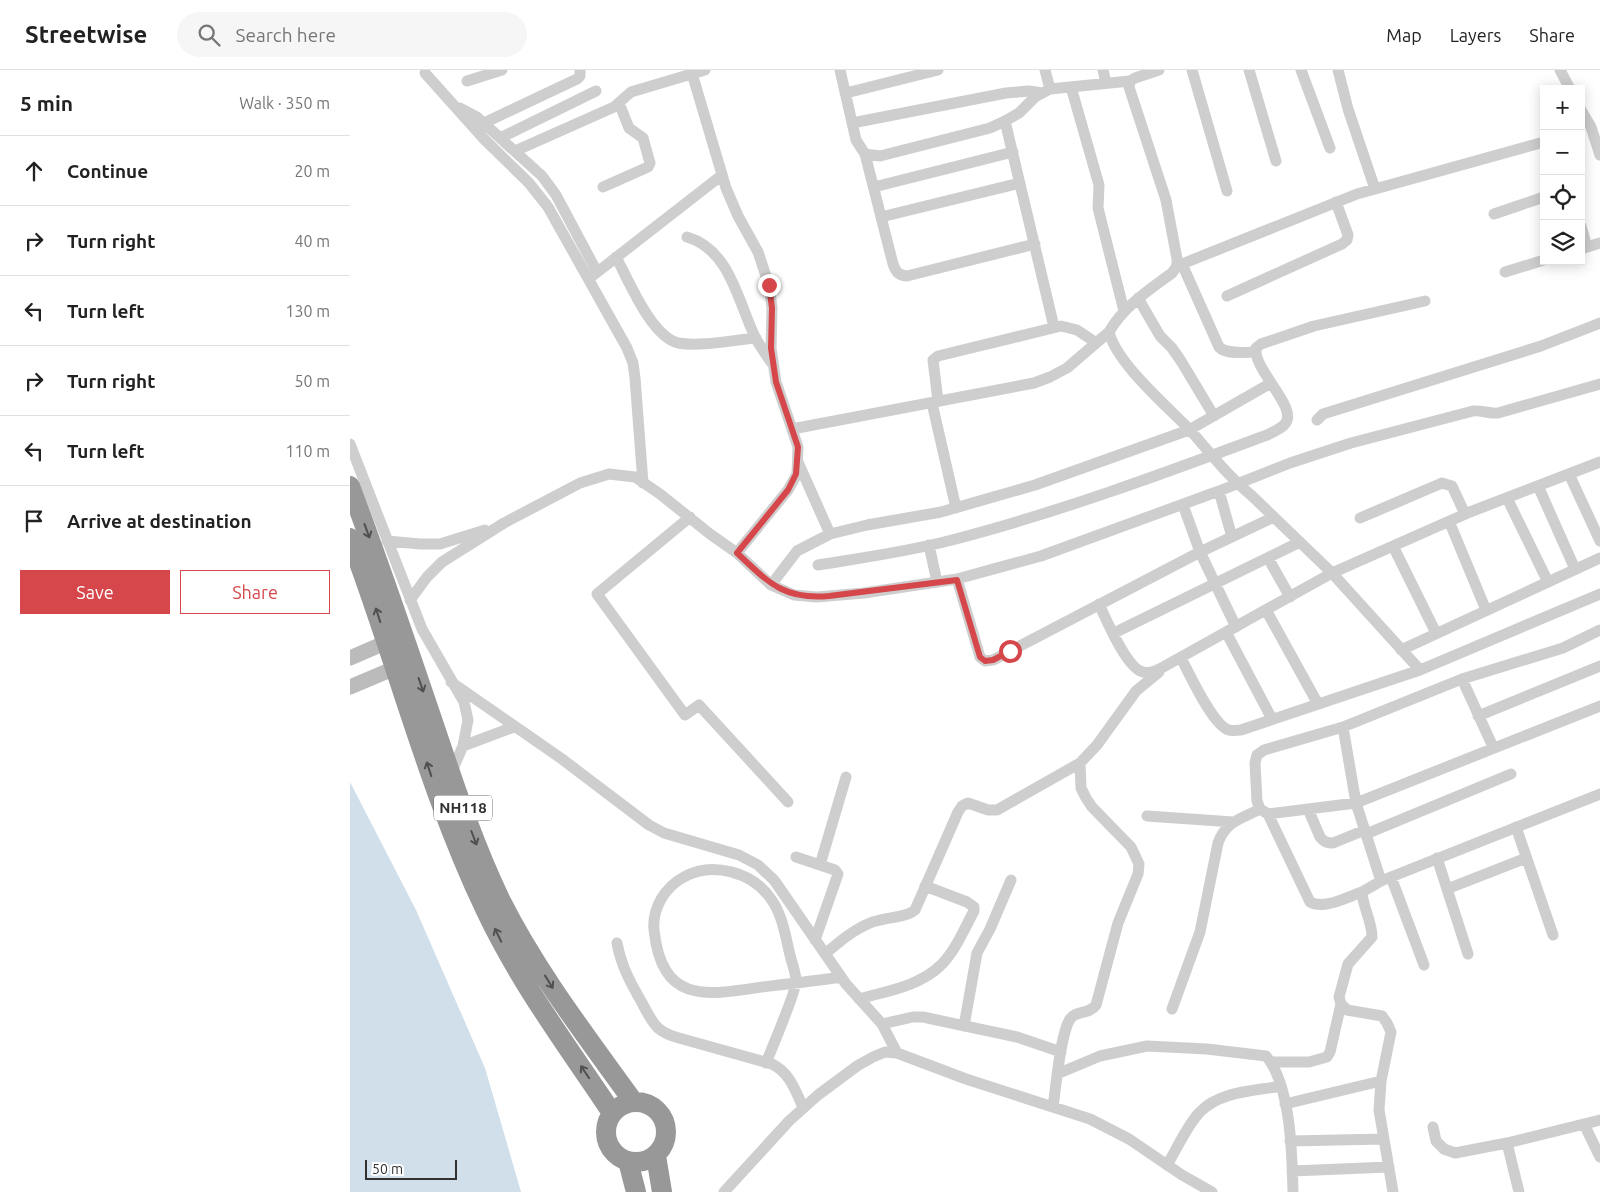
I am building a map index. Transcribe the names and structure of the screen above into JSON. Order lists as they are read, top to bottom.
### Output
{
  "streets": {
    "highway": ["NH118"]
  },
  "scale_bar": "50 m",
  "page": {
    "header": "Streetwise",
    "search": "Search here",
    "nav": ["Map", "Layers", "Share"],
    "heading": ["5 min", "Walk · 350 m"],
    "map_buttons": ["+", "−"],
    "list": [
      ["Continue", "20 m"],
      ["Turn right", "40 m"],
      ["Turn left", "130 m"],
      ["Turn right", "50 m"],
      ["Turn left", "110 m"],
      "Arrive at destination"
    ],
    "buttons": ["Save", "Share"],
    "scale": "50 m"
  }
}
